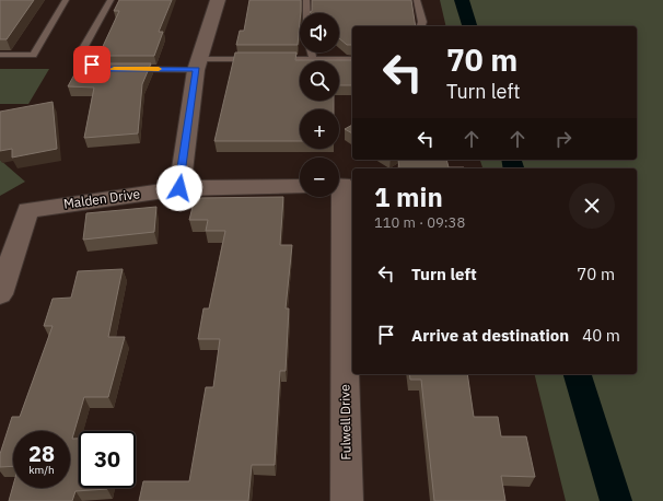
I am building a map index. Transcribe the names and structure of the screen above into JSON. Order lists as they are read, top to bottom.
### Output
{
  "streets": {
    "street": ["Malden Drive", "Fulwell Drive"]
  },
  "page": {
    "map_buttons": ["+", "−"],
    "turn": ["70 m", "Turn left"],
    "heading": ["1 min", "110 m · 09:38"],
    "list": [
      {
        "name": "Turn left",
        "value": "70 m"
      },
      {
        "name": "Arrive at destination",
        "value": "40 m"
      }
    ],
    "speed": "28 km/h",
    "limit": "30"
  }
}
